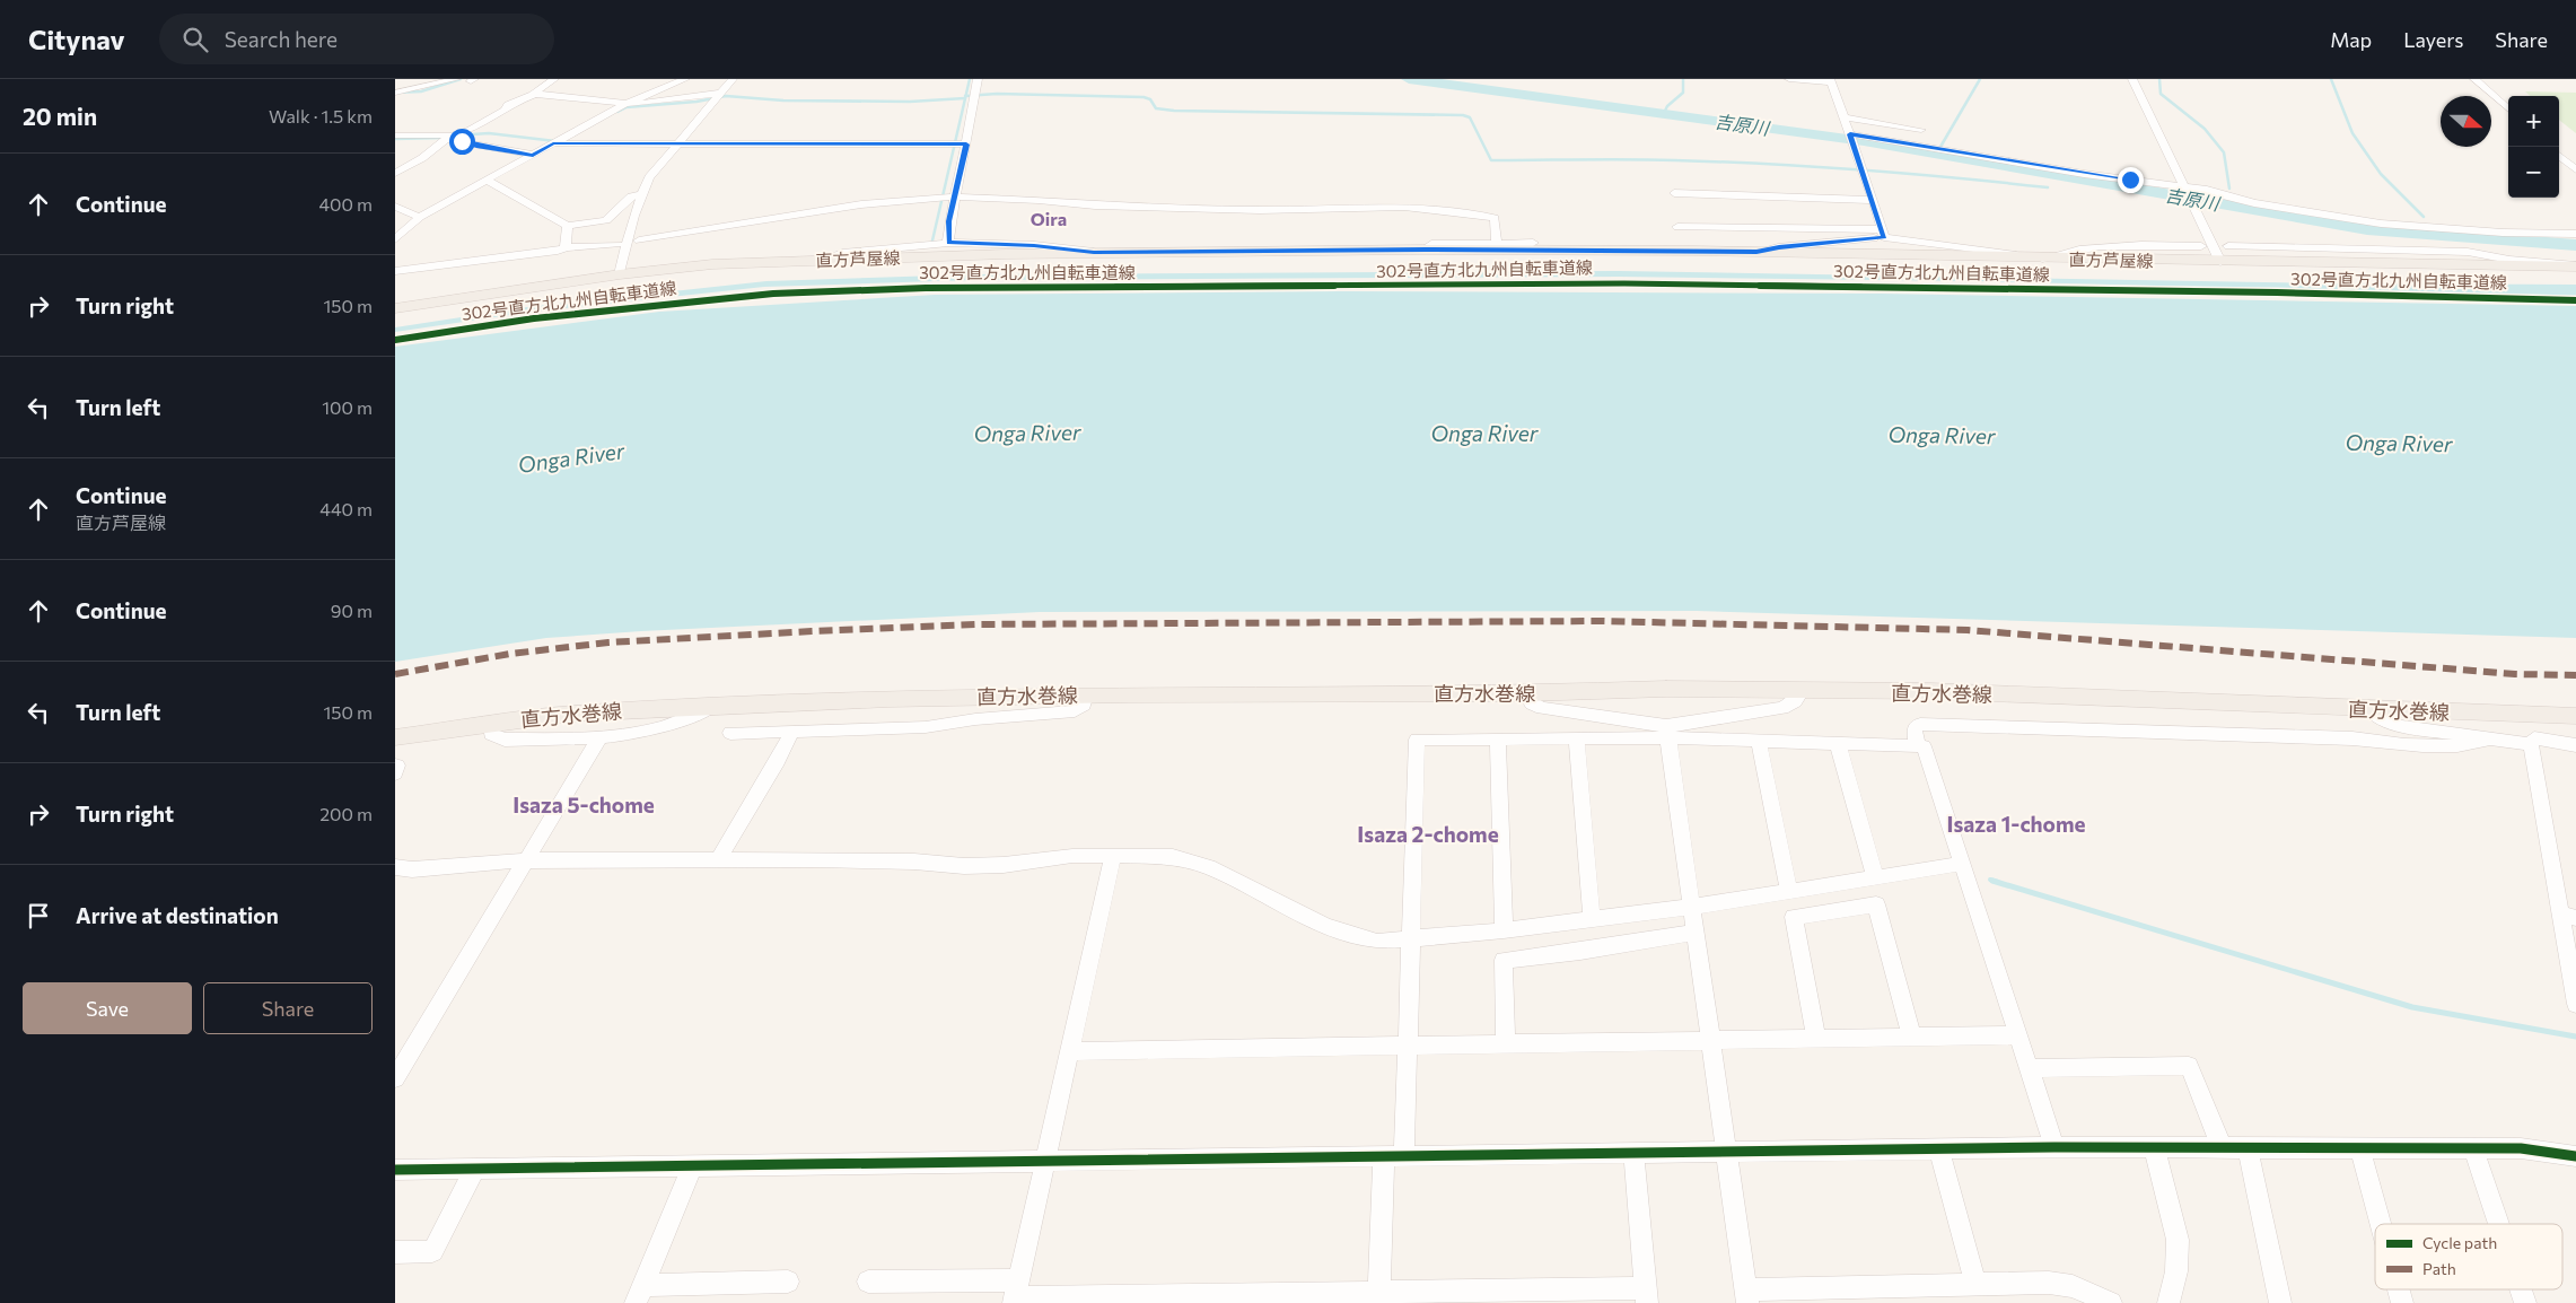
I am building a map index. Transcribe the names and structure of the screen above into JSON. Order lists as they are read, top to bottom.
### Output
{
  "streets": {
    "main road": ["直方芦屋線", "直方水巻線"],
    "cycle path": ["302号直方北九州自転車道線"]
  },
  "districts": [
    "Oira",
    "Isaza 5-chome",
    "Isaza 1-chome",
    "Isaza 2-chome"
  ],
  "water": ["吉原川", "Onga River"],
  "legend": ["Cycle path", "Path"],
  "north": "right",
  "page": {
    "header": "Citynav",
    "search": "Search here",
    "nav": ["Map", "Layers", "Share"],
    "heading": ["20 min", "Walk · 1.5 km"],
    "map_buttons": ["+", "−"],
    "list": [
      ["Continue", "400 m"],
      ["Turn right", "150 m"],
      ["Turn left", "100 m"],
      ["Continue", "直方芦屋線", "440 m"],
      ["Continue", "90 m"],
      ["Turn left", "150 m"],
      ["Turn right", "200 m"],
      "Arrive at destination"
    ],
    "buttons": ["Save", "Share"]
  }
}
